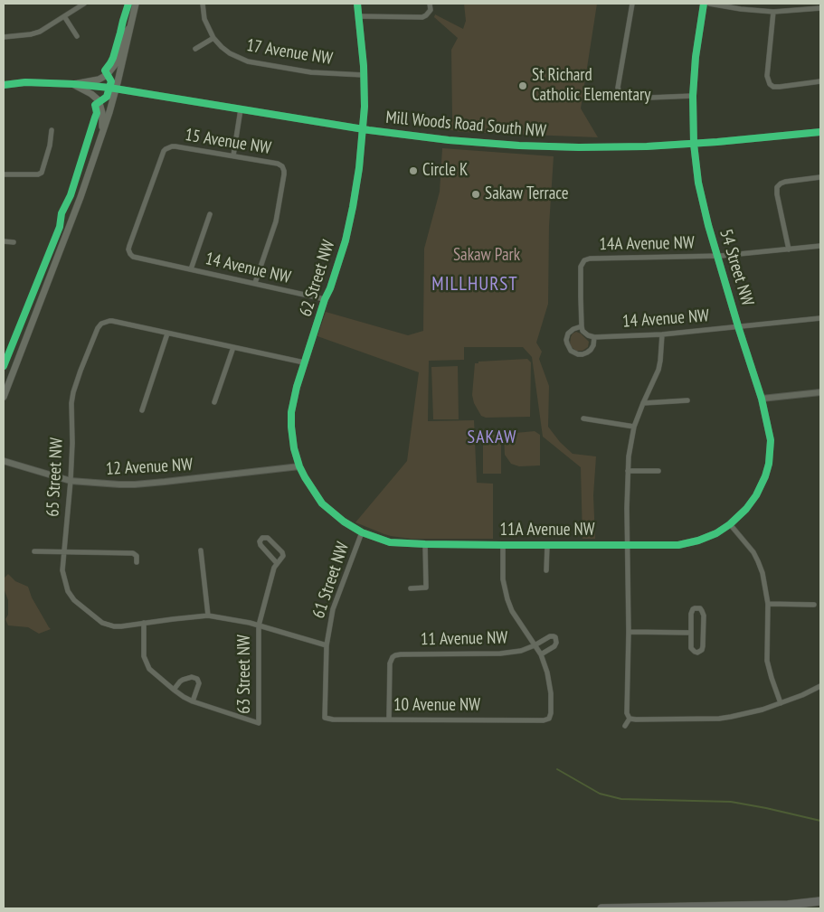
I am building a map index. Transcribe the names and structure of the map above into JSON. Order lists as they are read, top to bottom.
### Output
{
  "streets": {
    "street": [
      "17 Avenue NW",
      "Mill Woods Road South NW",
      "15 Avenue NW",
      "14A Avenue NW",
      "54 Street NW",
      "14 Avenue NW",
      "62 Street NW",
      "12 Avenue NW",
      "65 Street NW",
      "11A Avenue NW",
      "61 Street NW",
      "11 Avenue NW",
      "63 Street NW",
      "10 Avenue NW"
    ]
  },
  "crossings": [
    ["17 Avenue NW", "62 Street NW"],
    ["Mill Woods Road South NW", "54 Street NW"],
    ["Mill Woods Road South NW", "62 Street NW"],
    ["15 Avenue NW", "14 Avenue NW"],
    ["14A Avenue NW", "54 Street NW"],
    ["14A Avenue NW", "14 Avenue NW"],
    ["54 Street NW", "14 Avenue NW"],
    ["54 Street NW", "11A Avenue NW"],
    ["14 Avenue NW", "62 Street NW"],
    ["62 Street NW", "12 Avenue NW"],
    ["62 Street NW", "11A Avenue NW"],
    ["62 Street NW", "61 Street NW"],
    ["12 Avenue NW", "65 Street NW"],
    ["11A Avenue NW", "61 Street NW"],
    ["61 Street NW", "10 Avenue NW"],
    ["11 Avenue NW", "10 Avenue NW"]
  ],
  "districts": ["MILLHURST", "SAKAW"],
  "parks": ["Sakaw Park"],
  "places": ["St Richard Catholic Elementary", "Circle K", "Sakaw Terrace"]
}
